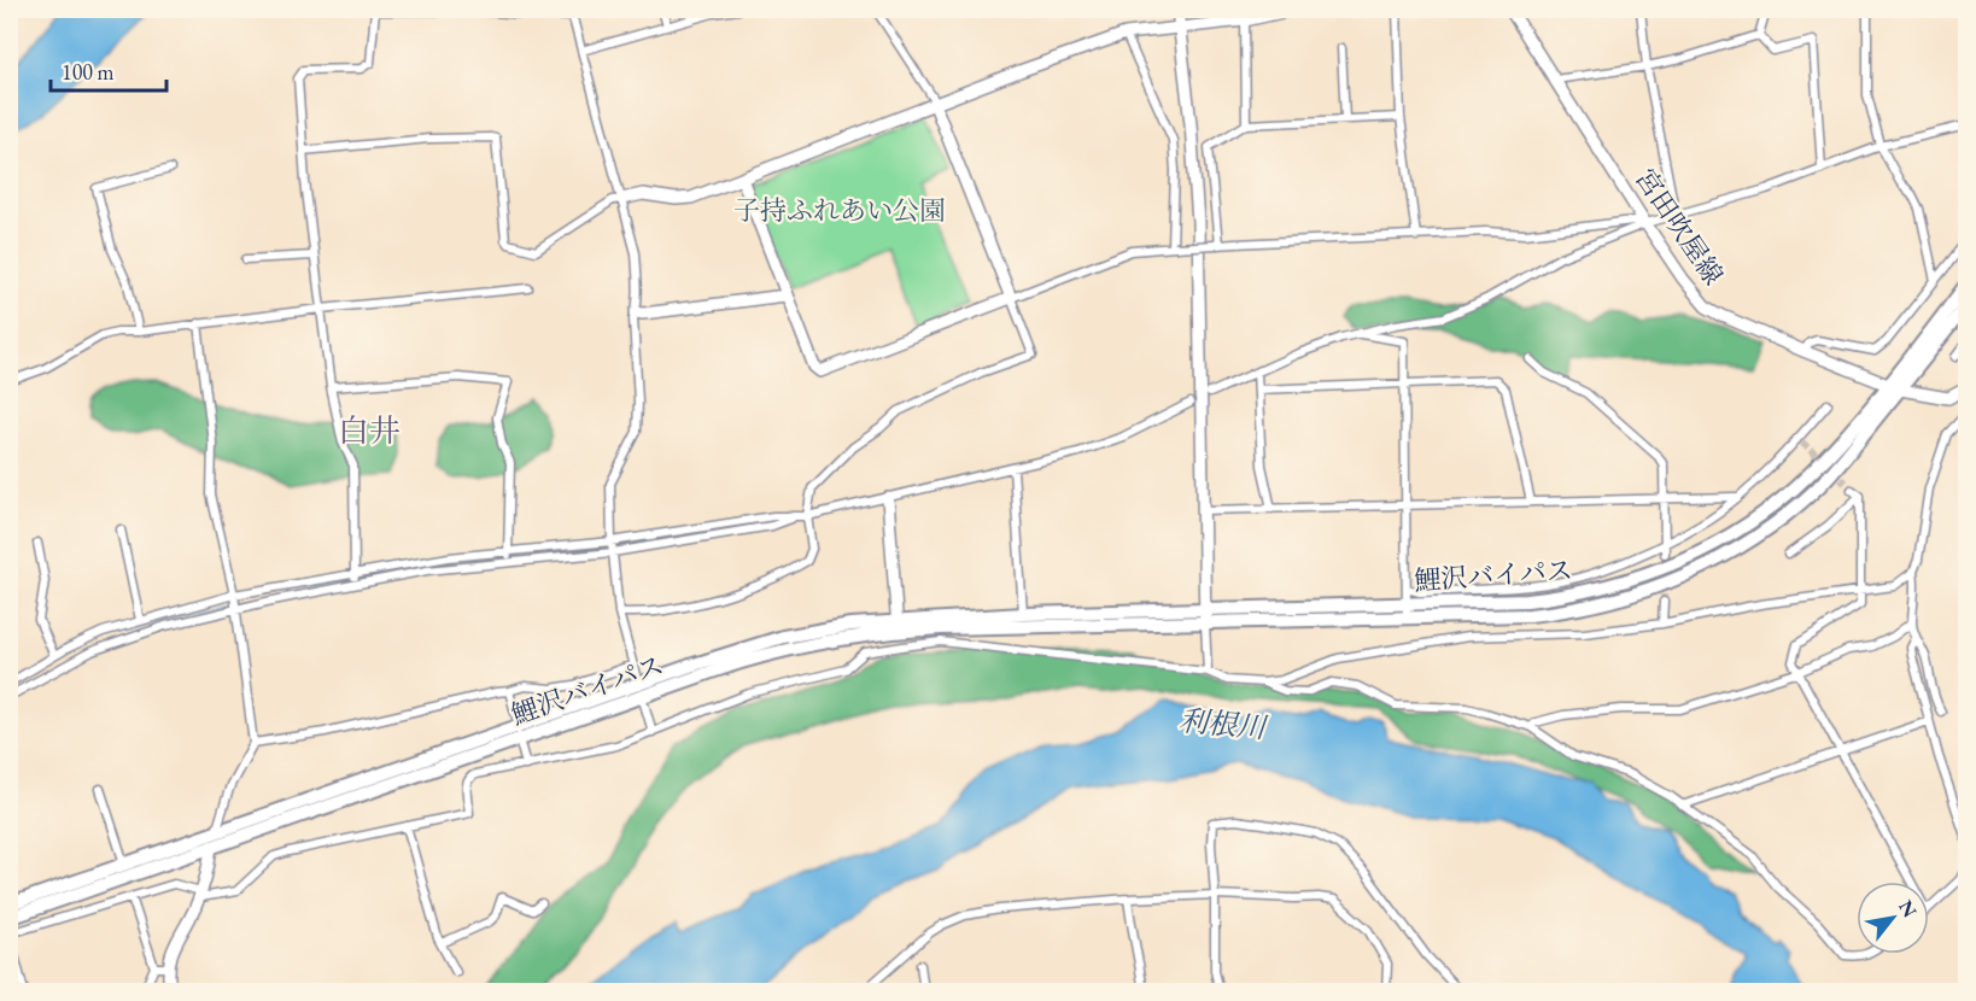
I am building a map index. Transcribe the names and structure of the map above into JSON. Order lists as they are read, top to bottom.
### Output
{
  "streets": {
    "highway": ["鯉沢バイパス"],
    "street": ["宮田吹屋線"]
  },
  "crossings": [
    ["宮田吹屋線", "鯉沢バイパス"]
  ],
  "districts": ["白井"],
  "water": ["利根川"],
  "parks": ["子持ふれあい公園"],
  "scale_bar": "100 m",
  "north": "top right"
}
